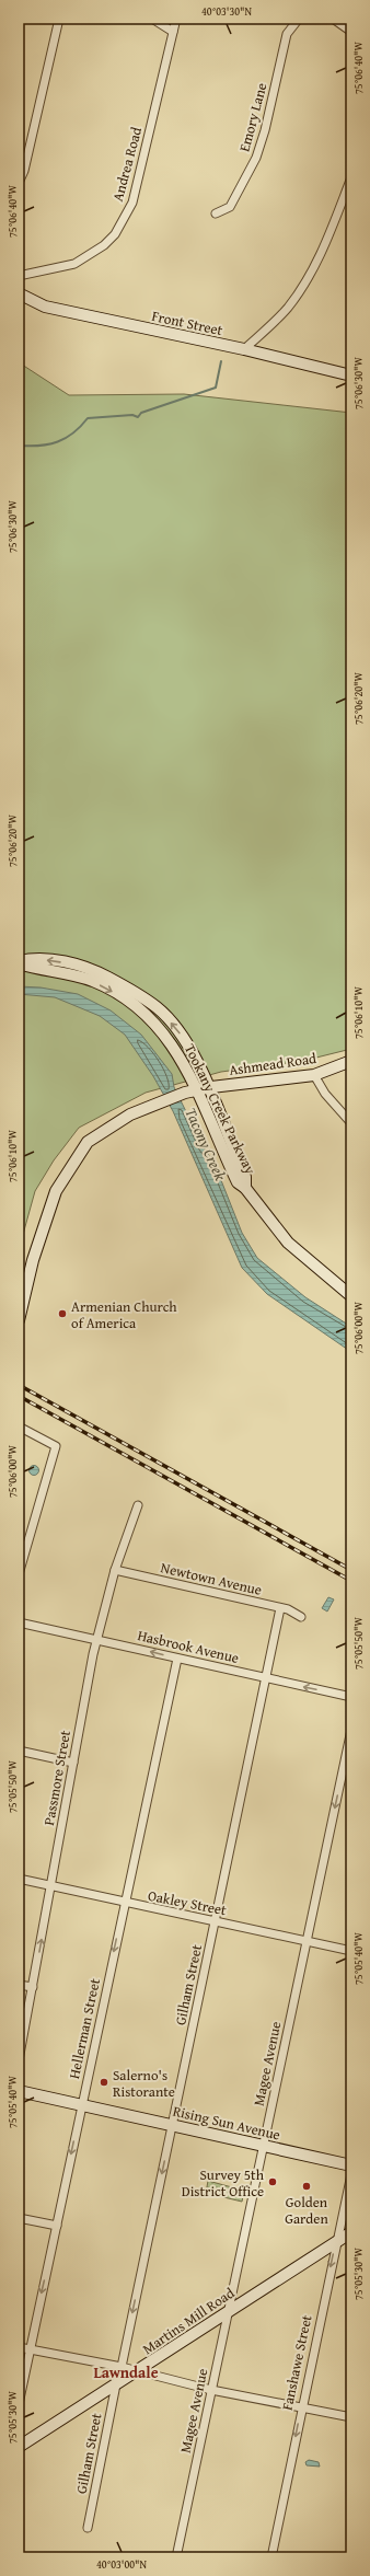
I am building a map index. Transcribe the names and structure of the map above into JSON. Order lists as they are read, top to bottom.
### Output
{
  "streets": {
    "street": [
      "Emory Lane",
      "Andrea Road",
      "Front Street",
      "Ashmead Road",
      "Tookany Creek Parkway",
      "Newtown Avenue",
      "Hasbrook Avenue",
      "Passmore Street",
      "Oakley Street",
      "Gilham Street",
      "Hellerman Street",
      "Magee Avenue",
      "Rising Sun Avenue",
      "Martins Mill Road",
      "Fanshawe Street"
    ]
  },
  "crossings": [
    ["Ashmead Road", "Tookany Creek Parkway"],
    ["Newtown Avenue", "Passmore Street"],
    ["Newtown Avenue", "Gilham Street"],
    ["Hasbrook Avenue", "Passmore Street"],
    ["Hasbrook Avenue", "Gilham Street"],
    ["Hasbrook Avenue", "Hellerman Street"],
    ["Passmore Street", "Oakley Street"],
    ["Oakley Street", "Gilham Street"],
    ["Oakley Street", "Hellerman Street"],
    ["Oakley Street", "Magee Avenue"],
    ["Gilham Street", "Rising Sun Avenue"],
    ["Gilham Street", "Martins Mill Road"],
    ["Hellerman Street", "Rising Sun Avenue"],
    ["Magee Avenue", "Rising Sun Avenue"],
    ["Magee Avenue", "Martins Mill Road"],
    ["Martins Mill Road", "Fanshawe Street"]
  ],
  "one_way": ["Hasbrook Avenue", "Hellerman Street", "Fanshawe Street"],
  "districts": ["Lawndale"],
  "water": ["Tacony Creek"],
  "places": [
    "Armenian Church of America",
    "Salerno's Ristorante",
    "Survey 5th District Office",
    "Golden Garden"
  ],
  "coordinates": [
    "40°03'30\"N",
    "75°06'40\"W",
    "75°06'30\"W",
    "75°06'20\"W",
    "75°06'10\"W",
    "75°06'00\"W",
    "75°05'50\"W",
    "75°05'40\"W",
    "75°05'30\"W",
    "40°03'00\"N"
  ]
}
